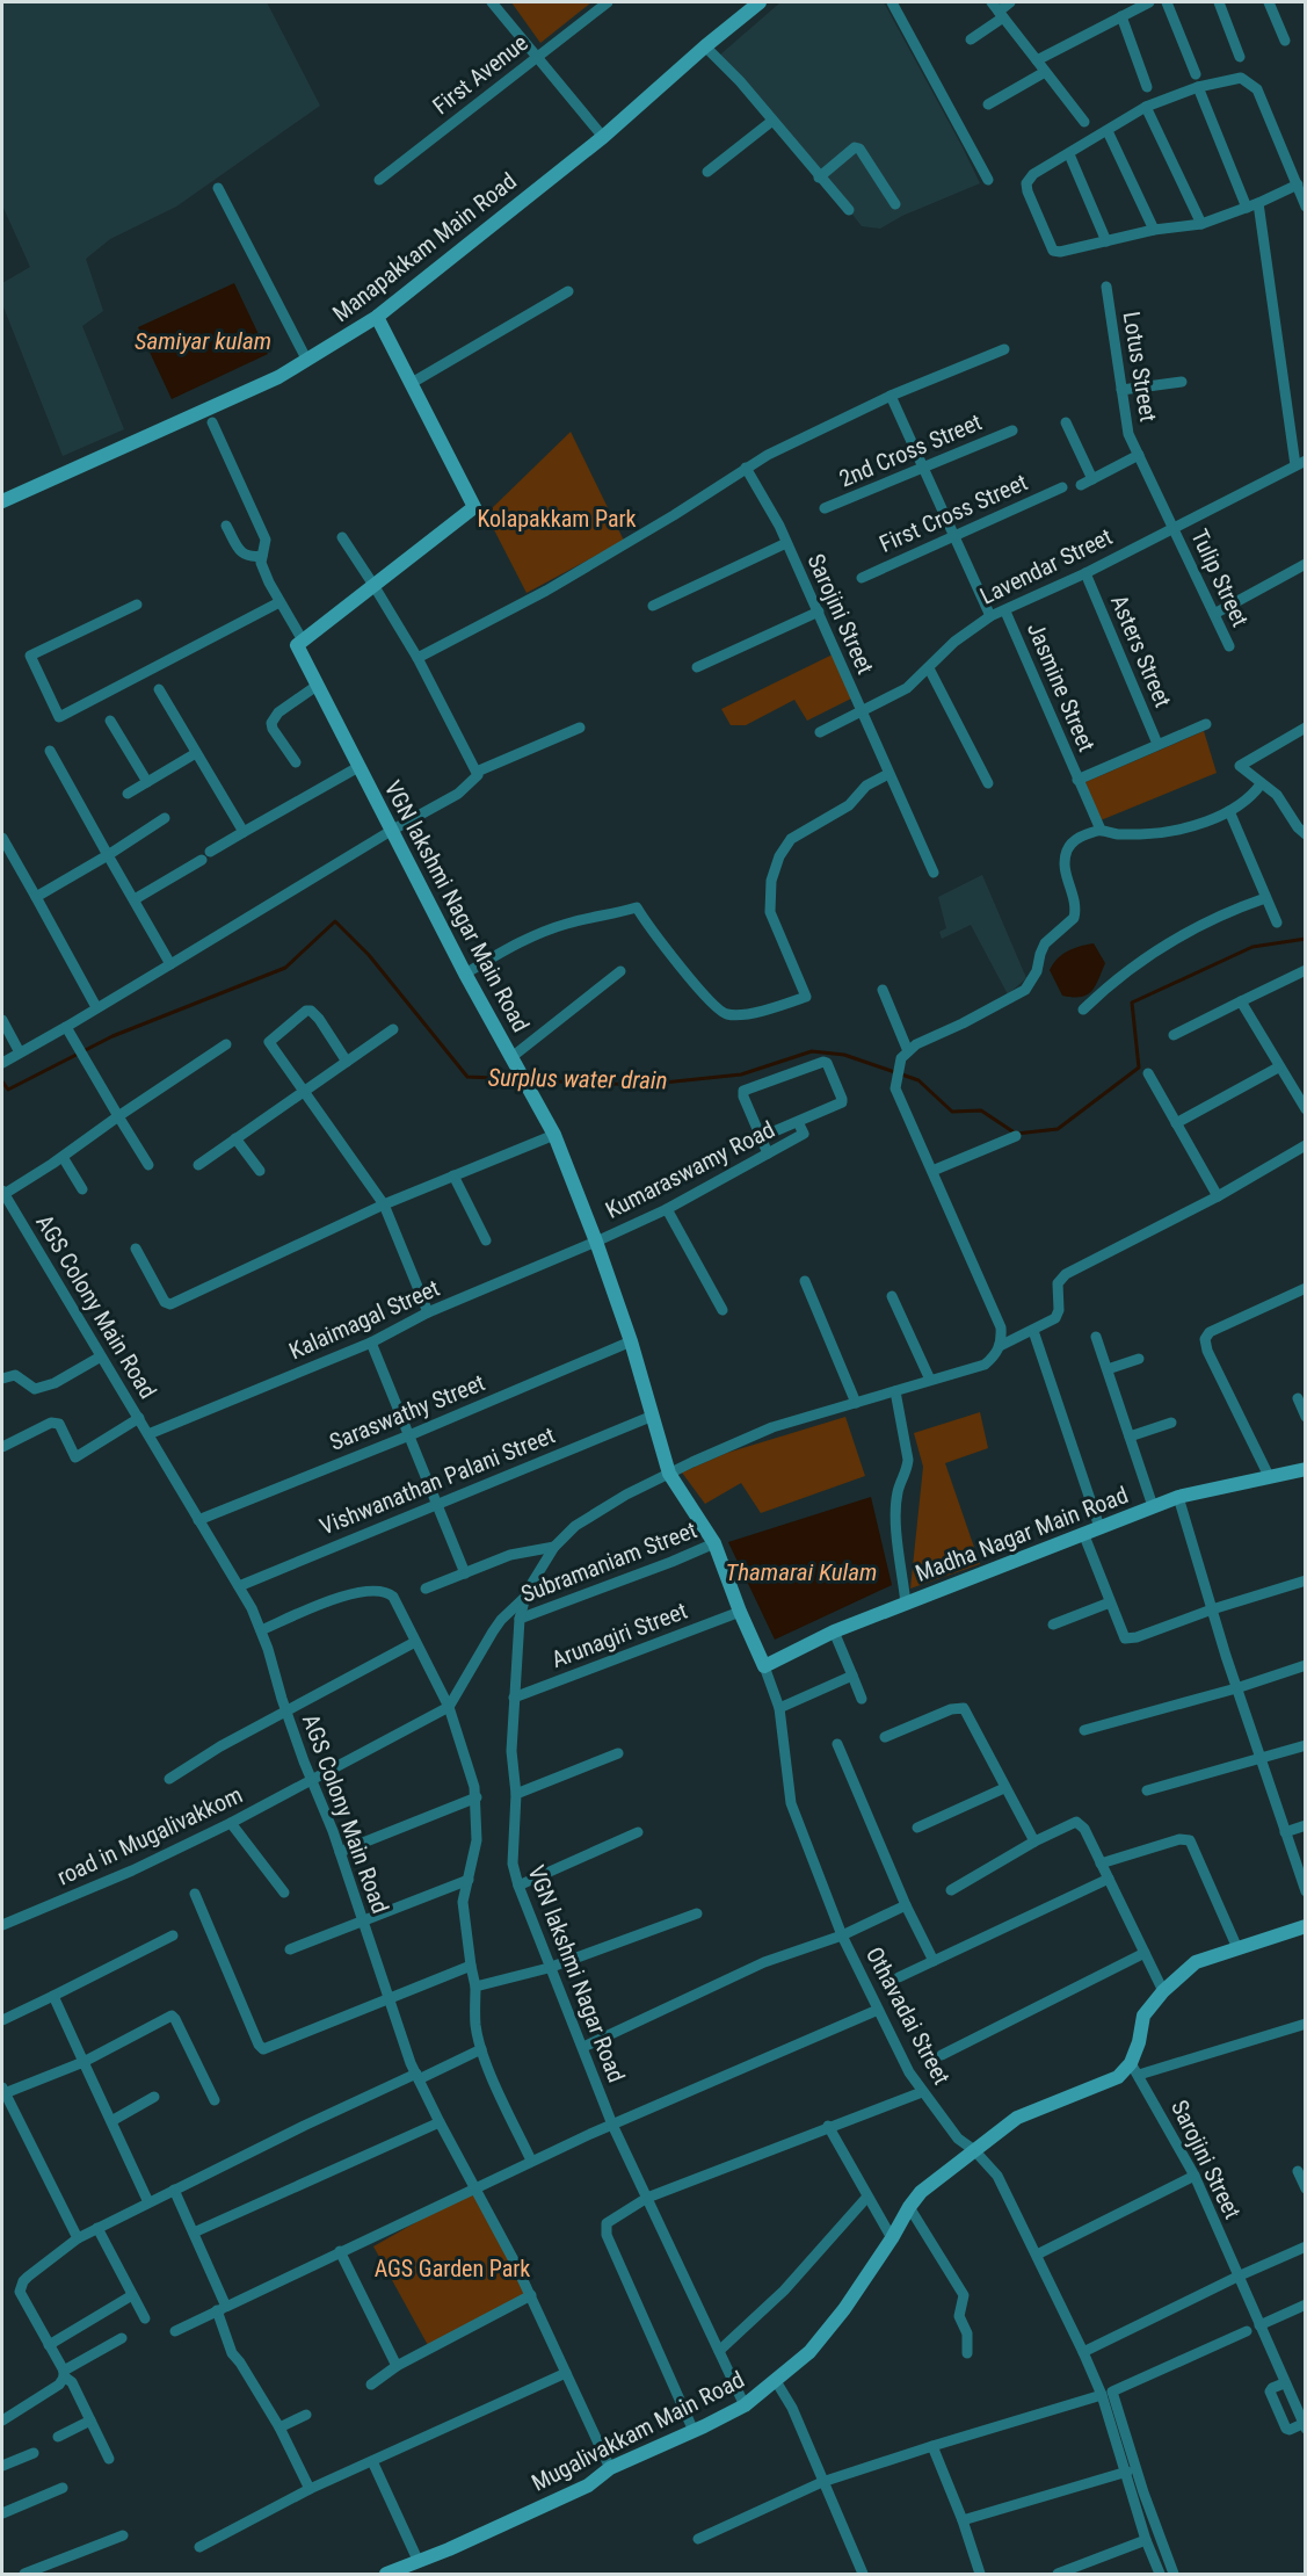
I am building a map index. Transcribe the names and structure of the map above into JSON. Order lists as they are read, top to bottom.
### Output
{
  "streets": {
    "street": [
      "First Avenue",
      "Manapakkam Main Road",
      "Lotus Street",
      "2nd Cross Street",
      "First Cross Street",
      "Lavendar Street",
      "Tulip Street",
      "Sarojini Street",
      "Asters Street",
      "Jasmine Street",
      "VGN lakshmi Nagar Main Road",
      "Kumaraswamy Road",
      "AGS Colony Main Road",
      "Kalaimagal Street",
      "Saraswathy Street",
      "Vishwanathan Palani Street",
      "Madha Nagar Main Road",
      "Subramaniam Street",
      "Arunagiri Street",
      "road in Mugalivakkom",
      "VGN lakshmi Nagar Road",
      "Othavadai Street",
      "Mugalivakkam Main Road"
    ]
  },
  "crossings": [
    ["Lotus Street", "Lavendar Street"],
    ["Lotus Street", "Tulip Street"],
    ["Lavendar Street", "Tulip Street"],
    ["Lavendar Street", "Sarojini Street"],
    ["Lavendar Street", "Asters Street"],
    ["Lavendar Street", "Jasmine Street"],
    ["Sarojini Street", "Mugalivakkam Main Road"],
    ["VGN lakshmi Nagar Main Road", "Kumaraswamy Road"],
    ["VGN lakshmi Nagar Main Road", "Kalaimagal Street"],
    ["VGN lakshmi Nagar Main Road", "Saraswathy Street"],
    ["VGN lakshmi Nagar Main Road", "Vishwanathan Palani Street"],
    ["VGN lakshmi Nagar Main Road", "Madha Nagar Main Road"],
    ["VGN lakshmi Nagar Main Road", "Subramaniam Street"],
    ["VGN lakshmi Nagar Main Road", "Arunagiri Street"],
    ["VGN lakshmi Nagar Main Road", "VGN lakshmi Nagar Road"],
    ["VGN lakshmi Nagar Main Road", "Othavadai Street"],
    ["Kumaraswamy Road", "Kalaimagal Street"],
    ["AGS Colony Main Road", "Kalaimagal Street"],
    ["AGS Colony Main Road", "Saraswathy Street"],
    ["AGS Colony Main Road", "Vishwanathan Palani Street"],
    ["AGS Colony Main Road", "road in Mugalivakkom"],
    ["AGS Colony Main Road", "Mugalivakkam Main Road"],
    ["Madha Nagar Main Road", "Othavadai Street"],
    ["Subramaniam Street", "VGN lakshmi Nagar Road"],
    ["Arunagiri Street", "VGN lakshmi Nagar Road"],
    ["VGN lakshmi Nagar Road", "Mugalivakkam Main Road"],
    ["Othavadai Street", "Mugalivakkam Main Road"]
  ],
  "water": ["Samiyar kulam", "Surplus water drain", "Thamarai Kulam"],
  "parks": ["Kolapakkam Park", "AGS Garden Park"]
}
